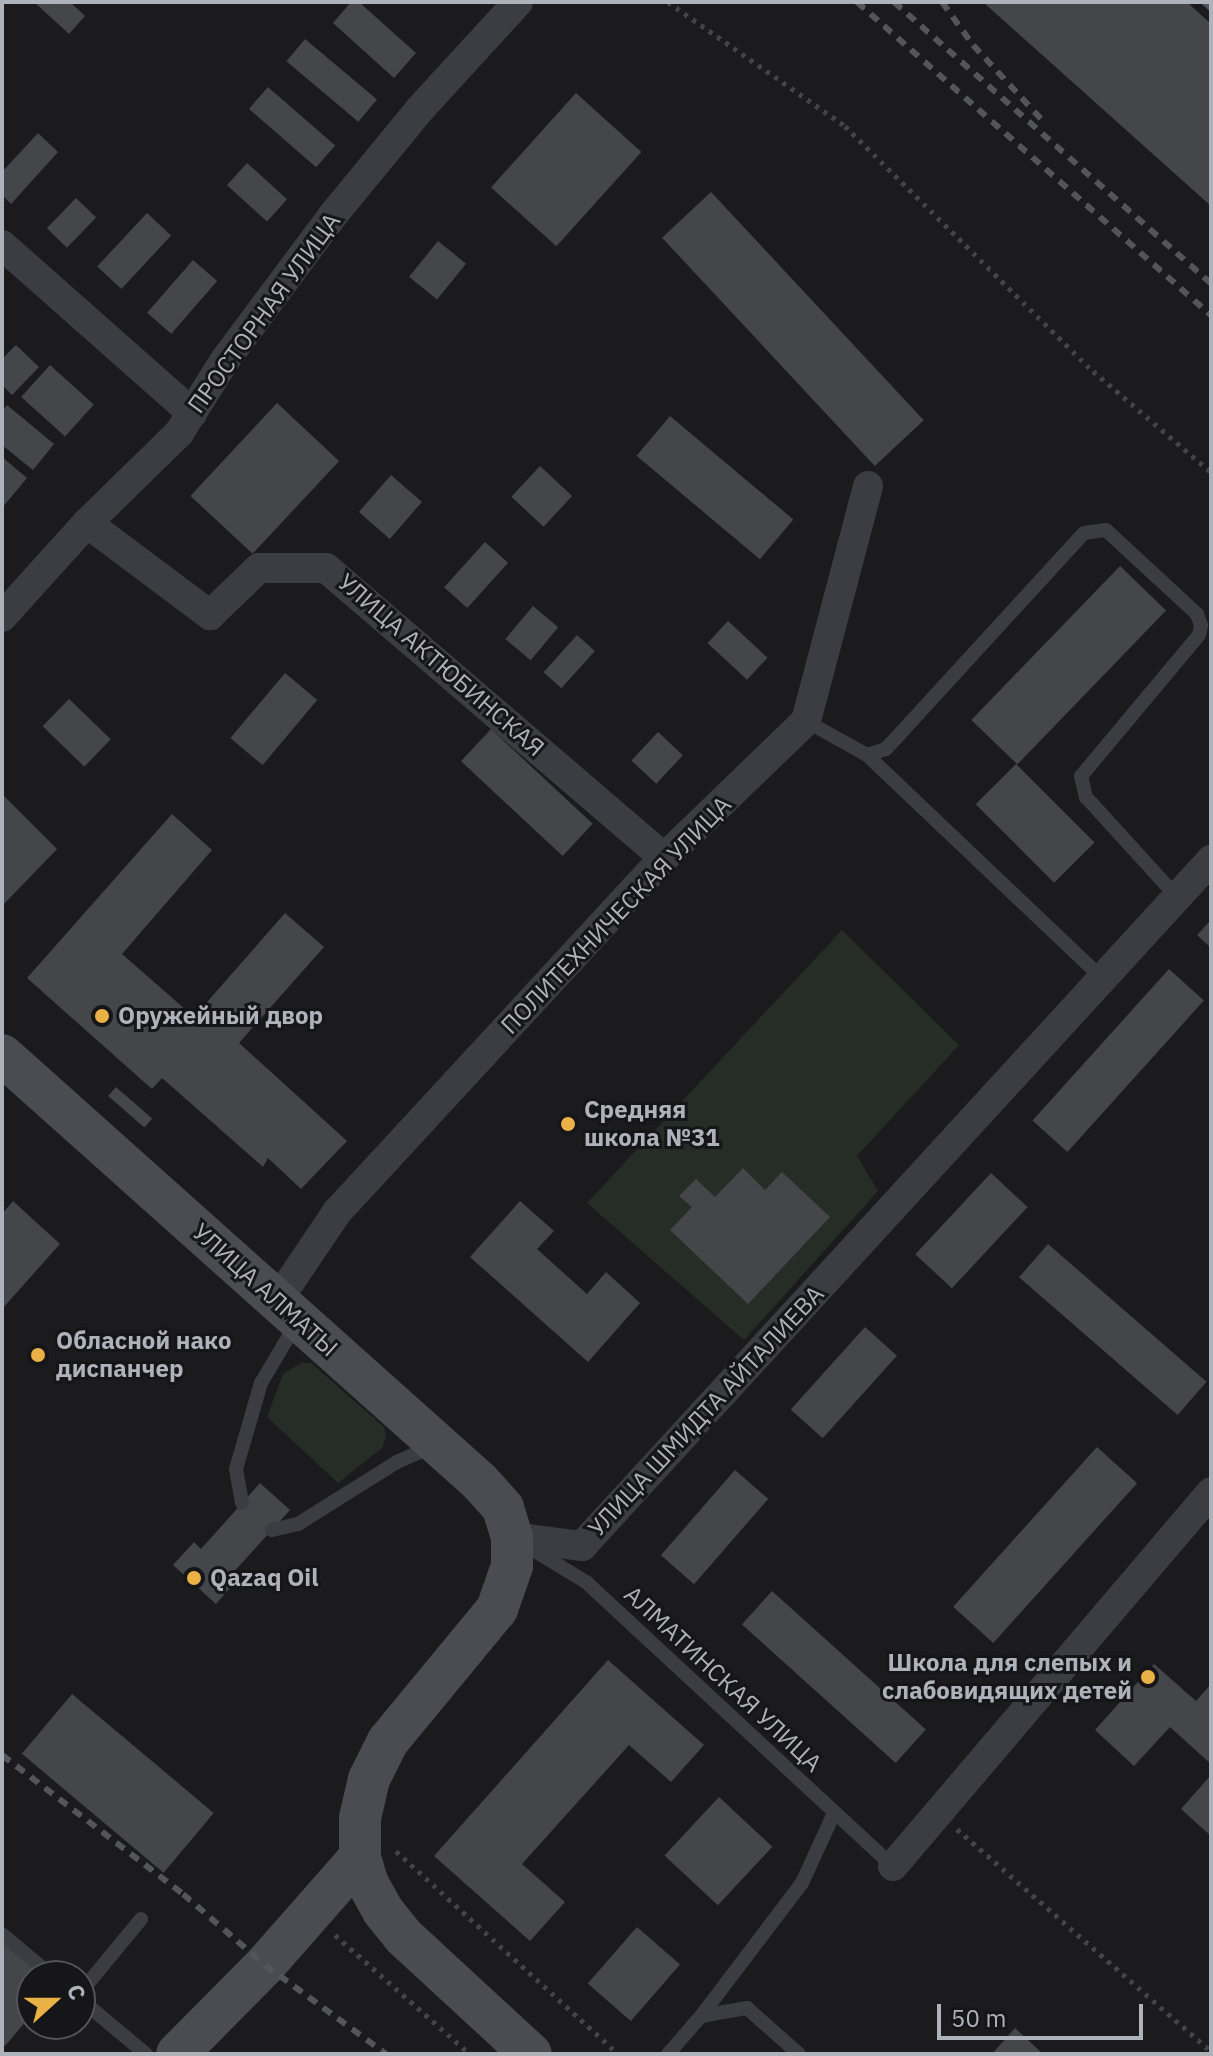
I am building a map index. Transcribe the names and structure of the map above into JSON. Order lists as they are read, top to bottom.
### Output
{
  "streets": {
    "street": [
      "ПРОСТОРНАЯ УЛИЦА",
      "УЛИЦА АКТЮБИНСКАЯ",
      "ПОЛИТЕХНИЧЕСКАЯ УЛИЦА",
      "УЛИЦА АЛМАТЫ",
      "УЛИЦА ШМИДТА АЙТАЛИЕВА"
    ],
    "lane": ["АЛМАТИНСКАЯ УЛИЦА"]
  },
  "crossings": [
    ["ПРОСТОРНАЯ УЛИЦА", "УЛИЦА АКТЮБИНСКАЯ"],
    ["УЛИЦА АКТЮБИНСКАЯ", "ПОЛИТЕХНИЧЕСКАЯ УЛИЦА"],
    ["ПОЛИТЕХНИЧЕСКАЯ УЛИЦА", "УЛИЦА АЛМАТЫ"],
    ["УЛИЦА АЛМАТЫ", "УЛИЦА ШМИДТА АЙТАЛИЕВА"],
    ["УЛИЦА АЛМАТЫ", "АЛМАТИНСКАЯ УЛИЦА"],
    ["УЛИЦА ШМИДТА АЙТАЛИЕВА", "АЛМАТИНСКАЯ УЛИЦА"]
  ],
  "places": [
    "Оружейный двор",
    "Средняя школа №31",
    "Обласной нако диспанчер",
    "Qazaq Oil",
    "Школа для слепых и слабовидящих детей"
  ],
  "scale_bar": "50 m",
  "north": "right"
}
